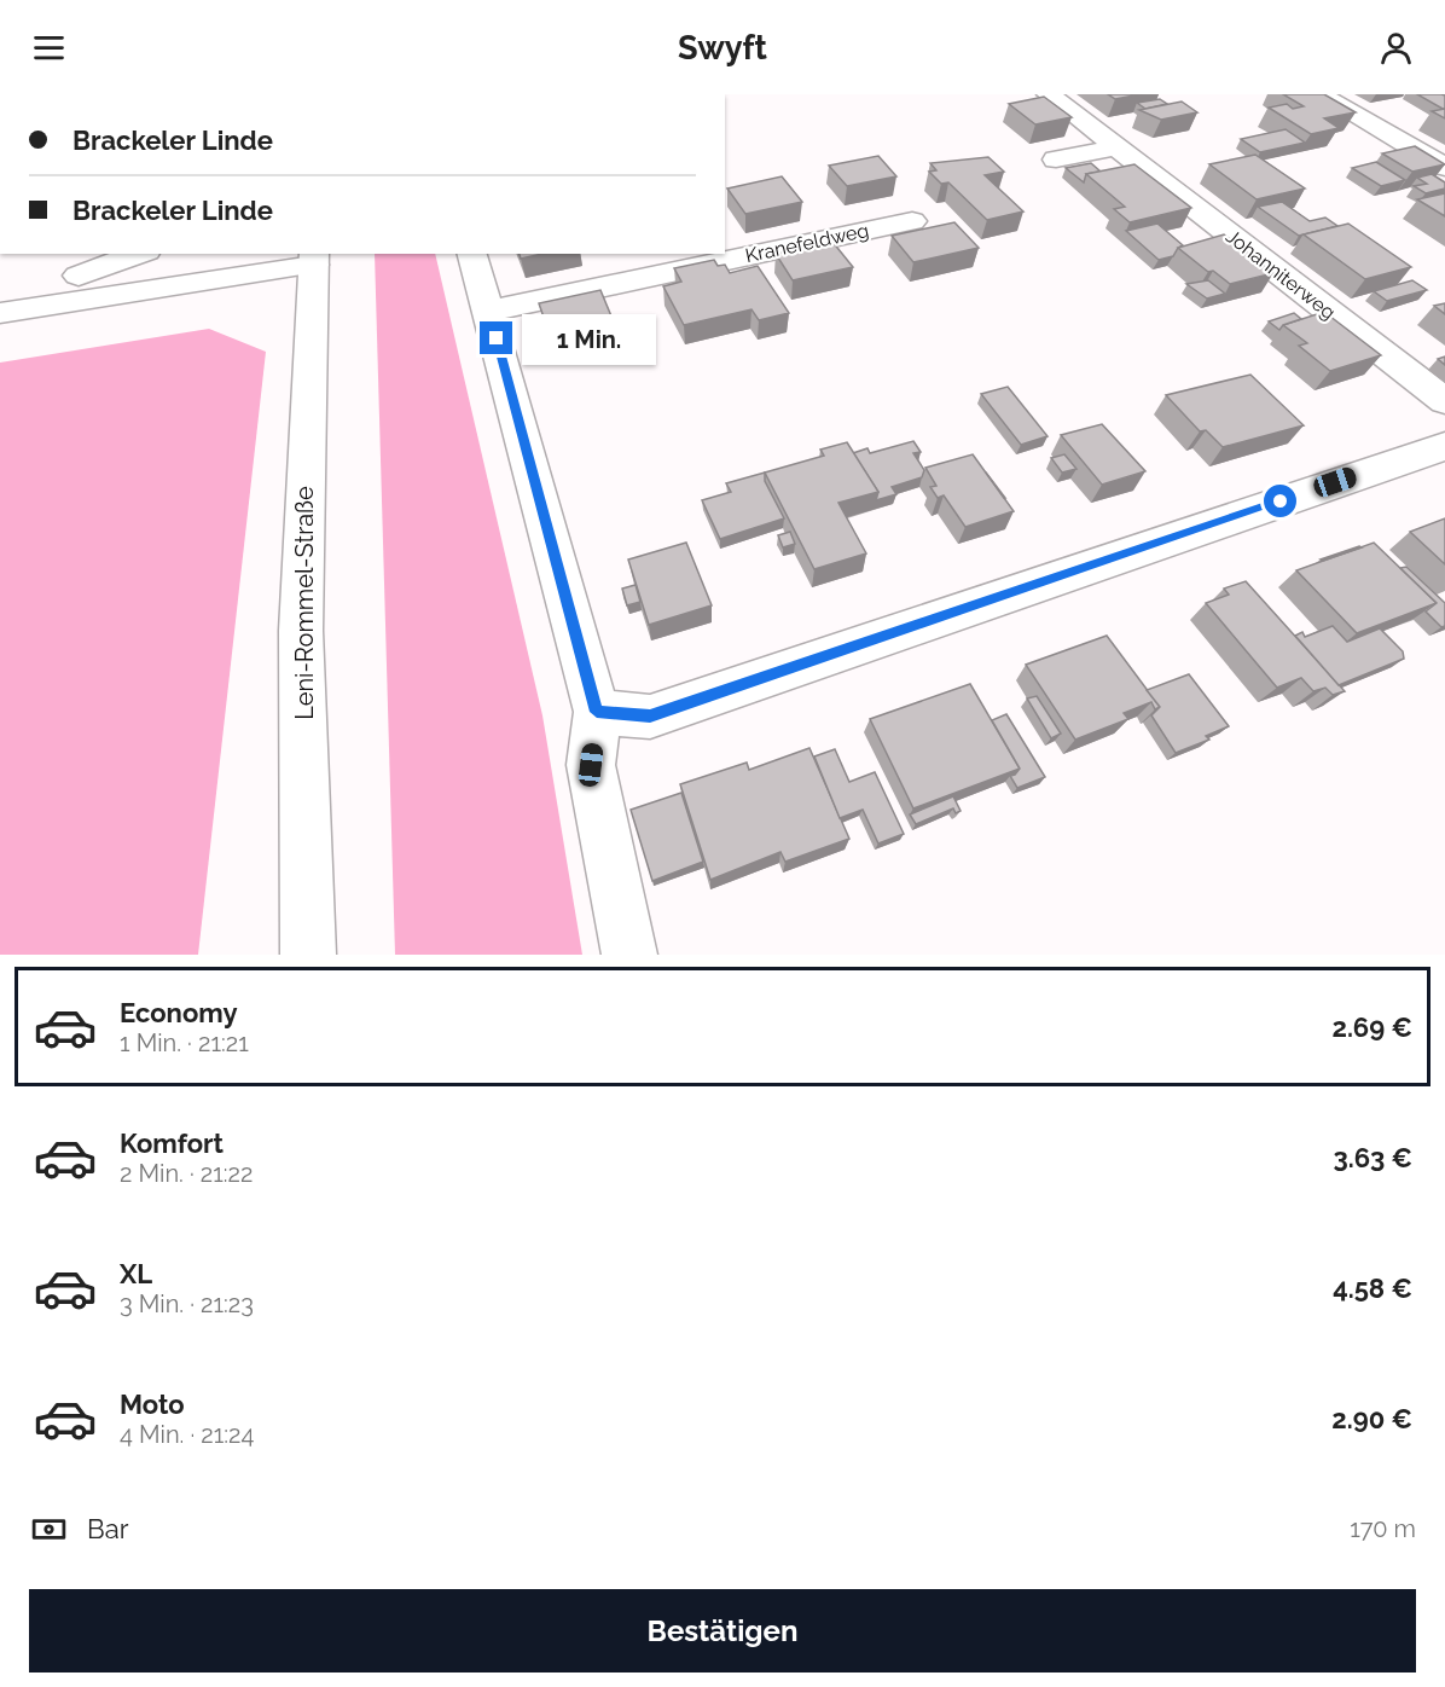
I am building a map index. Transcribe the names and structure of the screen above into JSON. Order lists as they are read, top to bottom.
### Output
{
  "streets": {
    "main road": ["Kranefeldweg", "Johanniterweg", "Leni-Rommel-Straße"]
  },
  "page": {
    "header": "Swyft",
    "banner": ["Brackeler Linde", "Brackeler Linde"],
    "bubble": "1 Min.",
    "list": [
      {
        "name": "Economy",
        "note": "1 Min. · 21:21",
        "value": "2.69 €"
      },
      {
        "name": "Komfort",
        "note": "2 Min. · 21:22",
        "value": "3.63 €"
      },
      {
        "name": "XL",
        "note": "3 Min. · 21:23",
        "value": "4.58 €"
      },
      {
        "name": "Moto",
        "note": "4 Min. · 21:24",
        "value": "2.90 €"
      }
    ],
    "pay": ["Bar", "170 m"],
    "buttons": "Bestätigen"
  }
}
